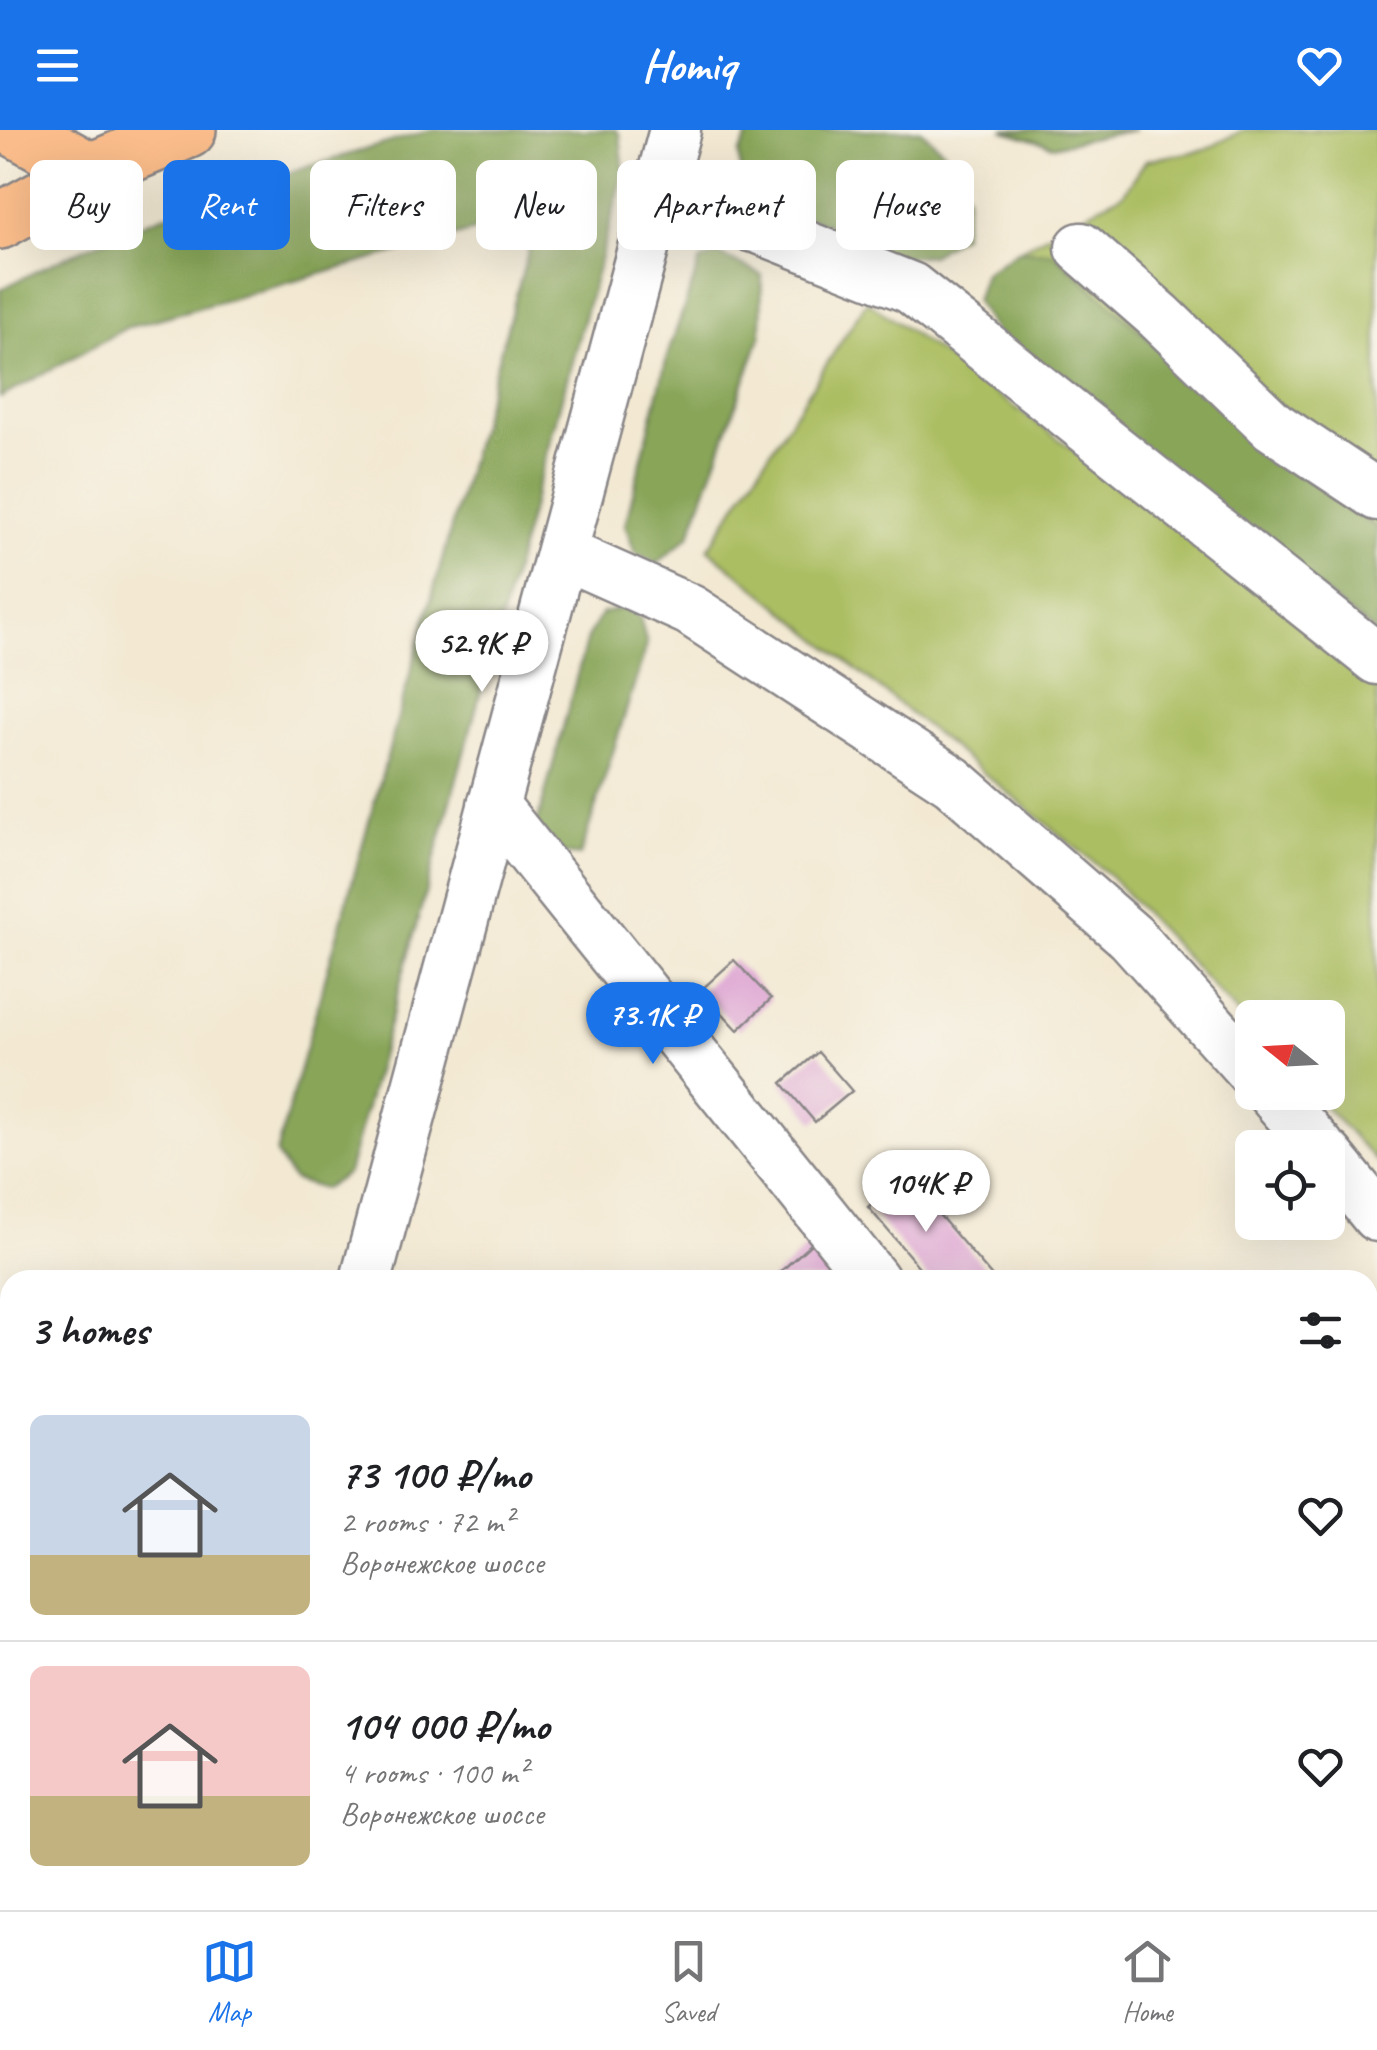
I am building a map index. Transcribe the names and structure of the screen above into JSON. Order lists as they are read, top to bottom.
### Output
{
  "north": "left",
  "page": {
    "header": "Homiq",
    "chip": [
      "Buy",
      "Rent",
      "Filters",
      "New",
      "Apartment",
      "House"
    ],
    "price": ["52.9K ₽", "73.1K ₽", "104K ₽"],
    "heading": "3 homes",
    "list": [
      {
        "name": "73 100 ₽/mo",
        "note": "2 rooms · 72 m² · Воронежское шоссе"
      },
      {
        "name": "104 000 ₽/mo",
        "note": "4 rooms · 100 m² · Воронежское шоссе"
      }
    ],
    "tabs": ["Map", "Saved", "Home"]
  }
}
